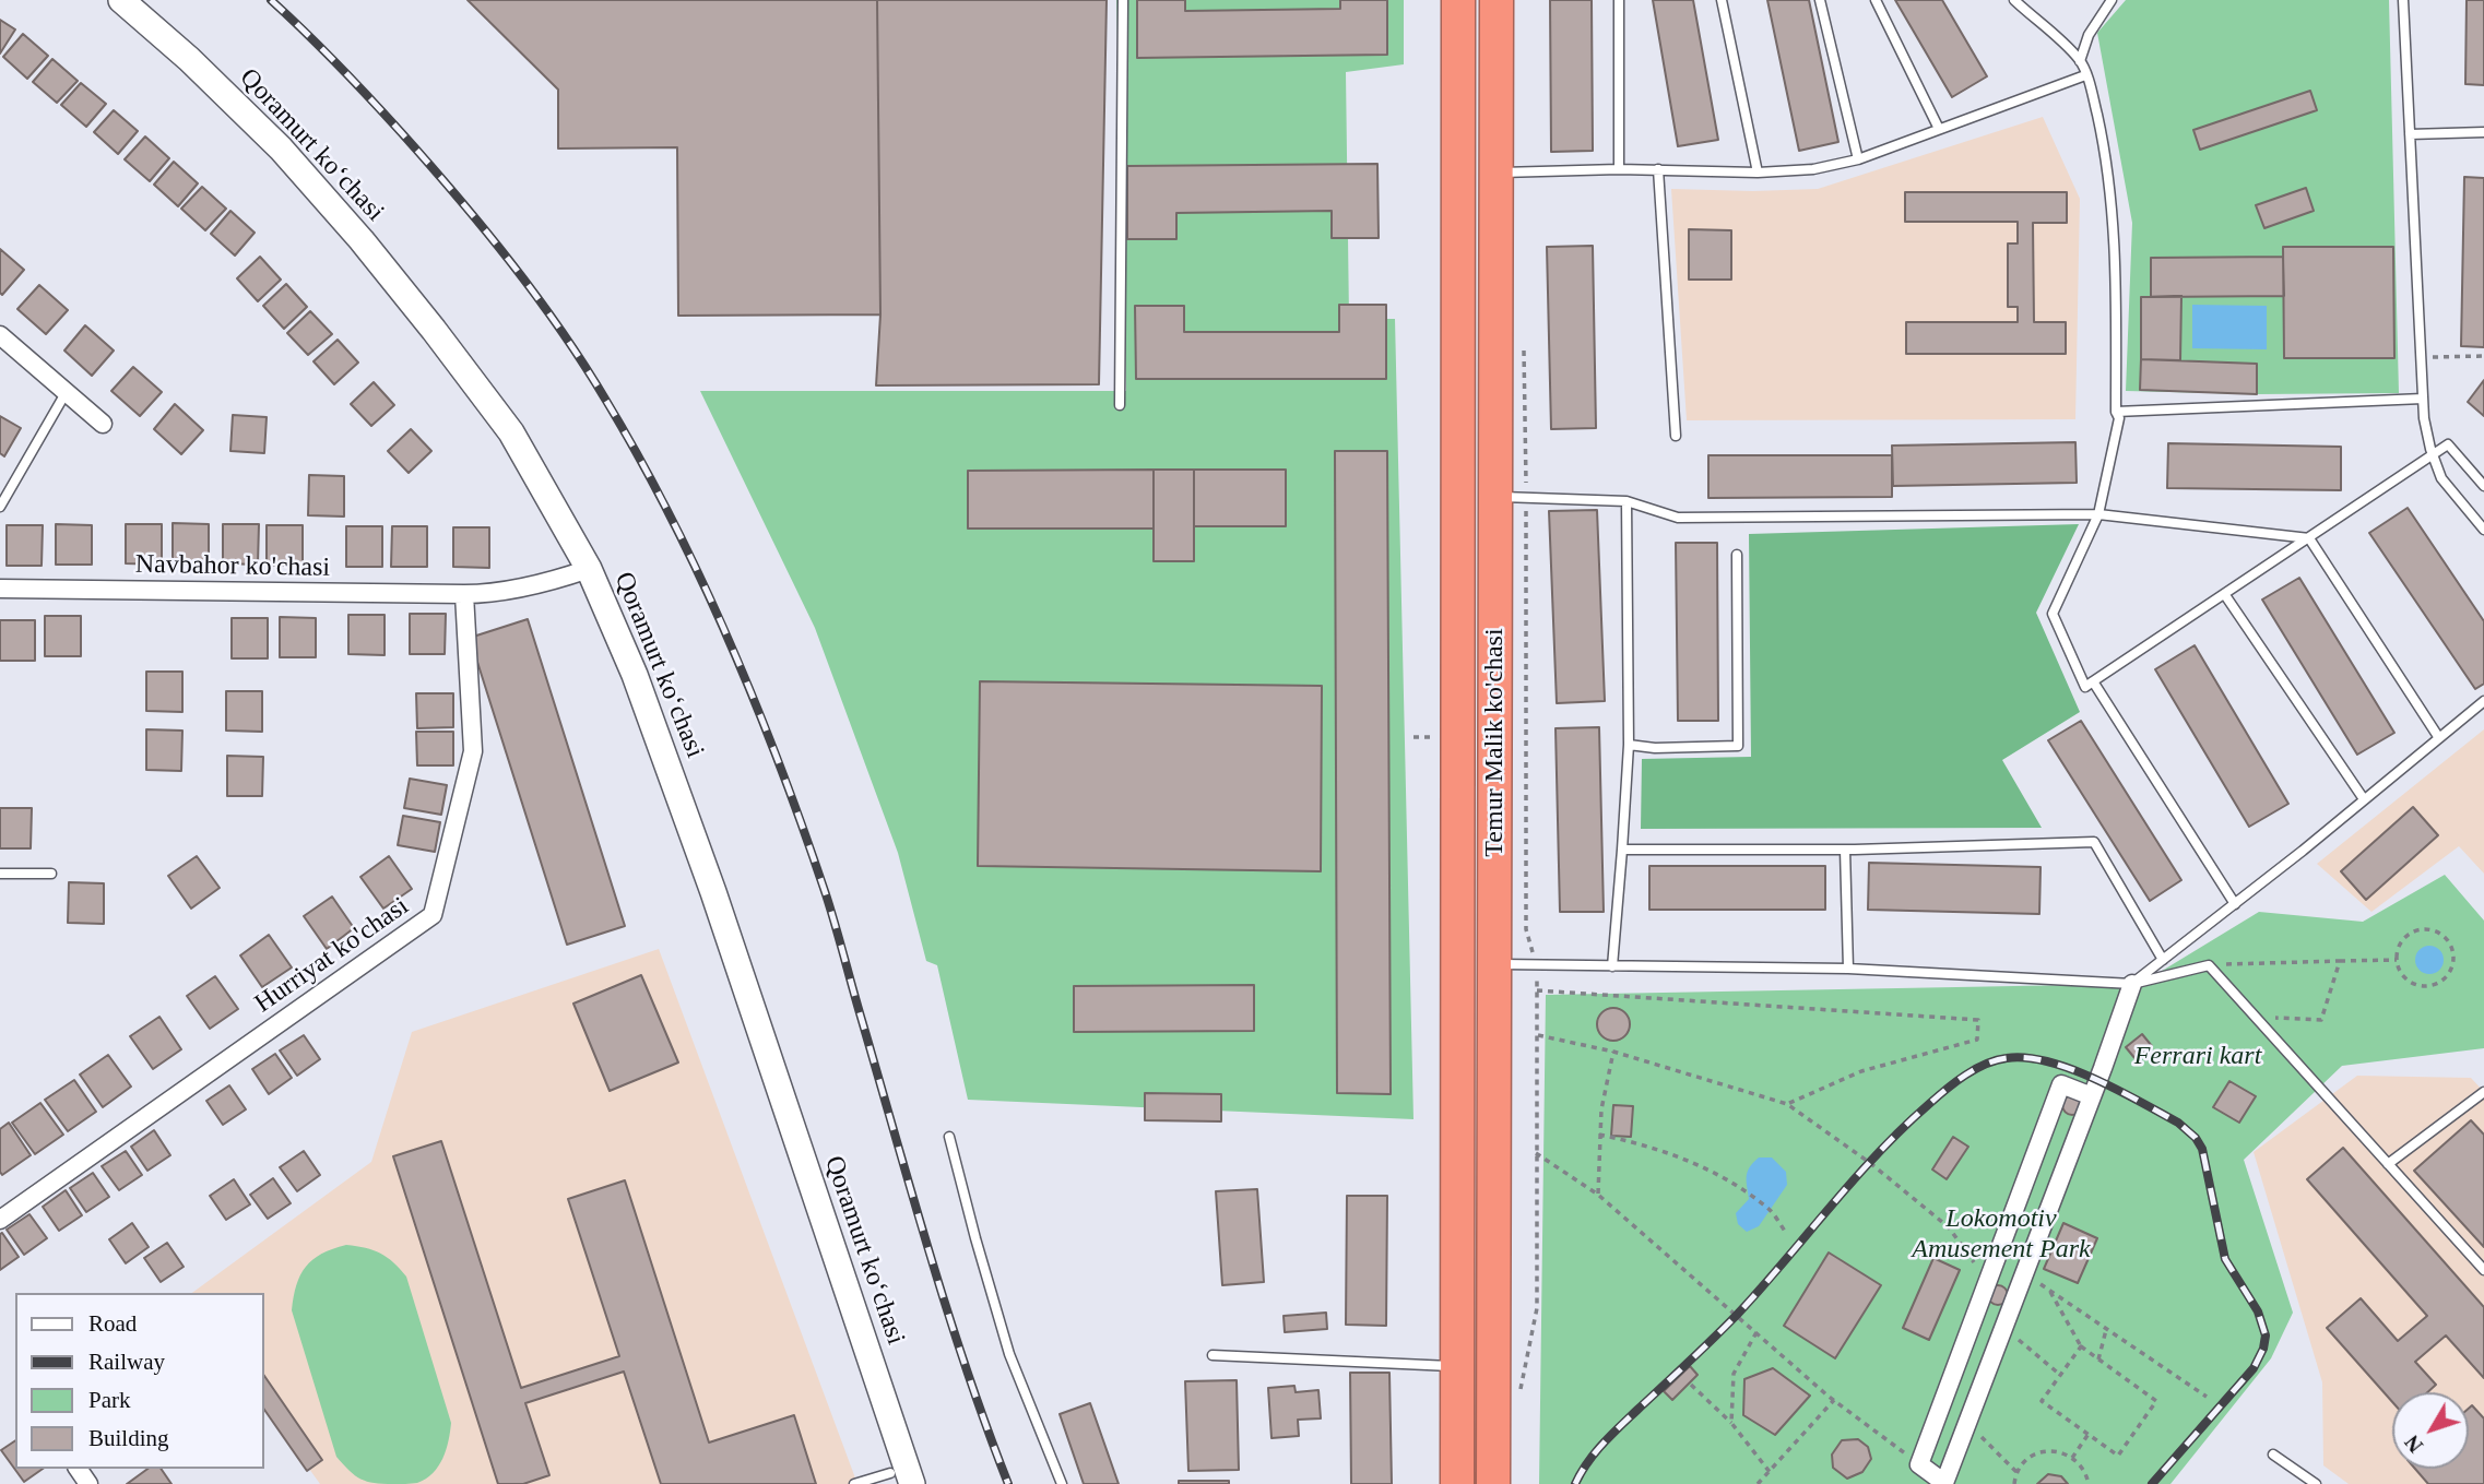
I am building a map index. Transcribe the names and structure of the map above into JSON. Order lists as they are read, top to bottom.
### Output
{
  "streets": {
    "highway": ["Temur Malik ko'chasi"],
    "main road": ["Qoramurt koʻchasi"],
    "street": ["Navbahor ko'chasi", "Hurriyat ko'chasi"]
  },
  "crossings": [
    ["Navbahor ko'chasi", "Hurriyat ko'chasi"]
  ],
  "parks": ["Ferrari kart", "Lokomotiv Amusement Park"],
  "legend": [
    "Road",
    "Railway",
    "Park",
    "Building"
  ],
  "north": "bottom left"
}
